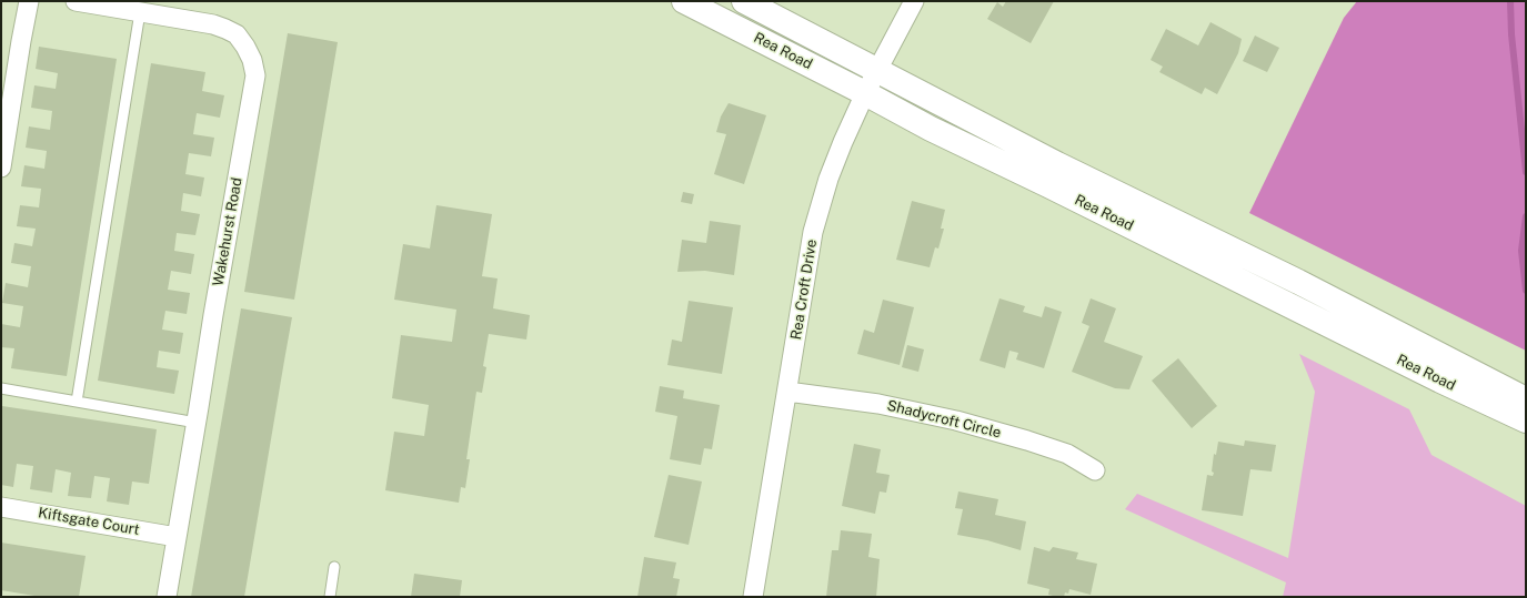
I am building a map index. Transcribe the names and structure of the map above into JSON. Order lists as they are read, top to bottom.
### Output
{
  "streets": {
    "main road": ["Rea Road"],
    "street": [
      "Wakehurst Road",
      "Rea Croft Drive",
      "Shadycroft Circle",
      "Kiftsgate Court"
    ]
  },
  "crossings": [
    ["Rea Road", "Rea Croft Drive"],
    ["Wakehurst Road", "Kiftsgate Court"],
    ["Rea Croft Drive", "Shadycroft Circle"]
  ]
}
